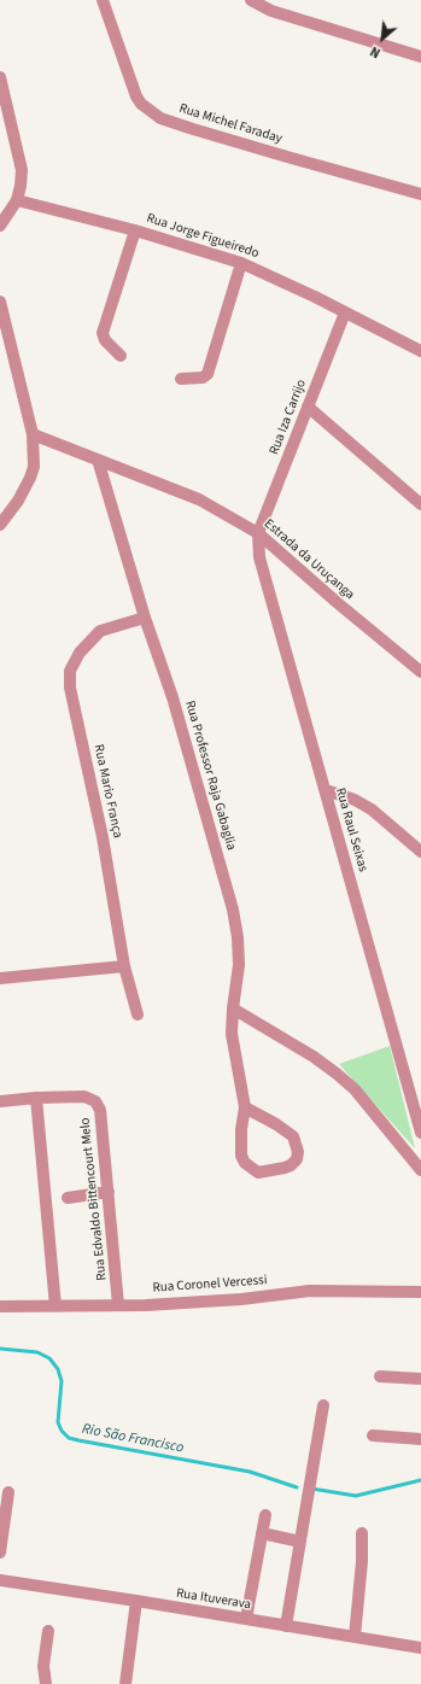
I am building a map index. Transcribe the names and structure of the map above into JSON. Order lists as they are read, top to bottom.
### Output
{
  "streets": {
    "street": [
      "Rua Michel Faraday",
      "Rua Jorge Figueiredo",
      "Rua Iza Carrijo",
      "Estrada da Uruçanga",
      "Rua Professor Raja Gabaglia",
      "Rua Mario França",
      "Rua Raul Seixas",
      "Rua Edvaldo Bittencourt Melo",
      "Rua Coronel Vercessi",
      "Rua Ituverava"
    ]
  },
  "crossings": [
    ["Rua Jorge Figueiredo", "Rua Iza Carrijo"],
    ["Rua Iza Carrijo", "Estrada da Uruçanga"],
    ["Rua Iza Carrijo", "Rua Raul Seixas"],
    ["Estrada da Uruçanga", "Rua Professor Raja Gabaglia"],
    ["Estrada da Uruçanga", "Rua Raul Seixas"],
    ["Rua Professor Raja Gabaglia", "Rua Mario França"],
    ["Rua Edvaldo Bittencourt Melo", "Rua Coronel Vercessi"]
  ],
  "water": ["Rio São Francisco"],
  "north": "bottom left"
}
